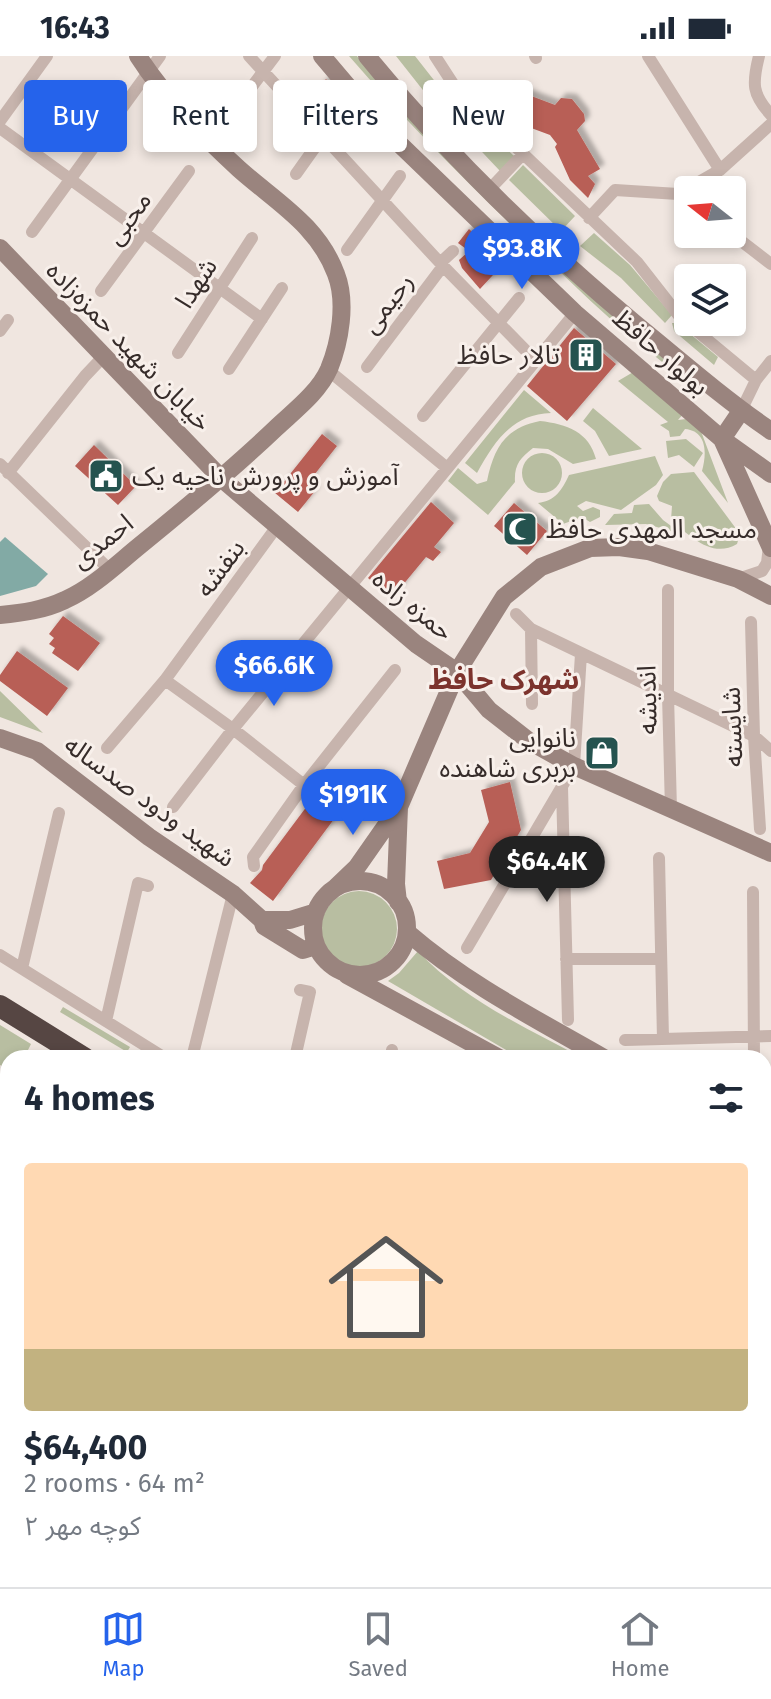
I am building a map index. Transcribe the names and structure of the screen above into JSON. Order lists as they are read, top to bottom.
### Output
{
  "streets": {
    "street": [
      "محبی",
      "شهدا",
      "رحیمی",
      "خیابان شهید حمزه‌زاده",
      "بولوار حافظ",
      "احمدی",
      "بنفشه",
      "حمزه زاده",
      "اندیشه",
      "شایسته",
      "شهید ودود صدساله"
    ]
  },
  "crossings": [
    ["خیابان شهید حمزه‌زاده", "احمدی"],
    ["خیابان شهید حمزه‌زاده", "حمزه زاده"],
    ["احمدی", "حمزه زاده"],
    ["بنفشه", "حمزه زاده"],
    ["حمزه زاده", "اندیشه"]
  ],
  "districts": ["شهرک حافظ"],
  "places": {
    "building": ["تالار حافظ"],
    "public building": ["آموزش و پرورش ناحیه یک"],
    "mosque": ["مسجد المهدی حافظ"],
    "shop": ["نانوایی بربری شاهنده"]
  },
  "north": "left",
  "page": {
    "status": "16:43",
    "chip": [
      "Buy",
      "Rent",
      "Filters",
      "New"
    ],
    "price": [
      "$93.8K",
      "$66.6K",
      "$191K",
      "$64.4K"
    ],
    "heading": "4 homes",
    "list": [
      {
        "name": "$64,400",
        "note": "2 rooms · 64 m² · کوچه مهر ۲"
      }
    ],
    "tabs": ["Map", "Saved", "Home"]
  }
}
